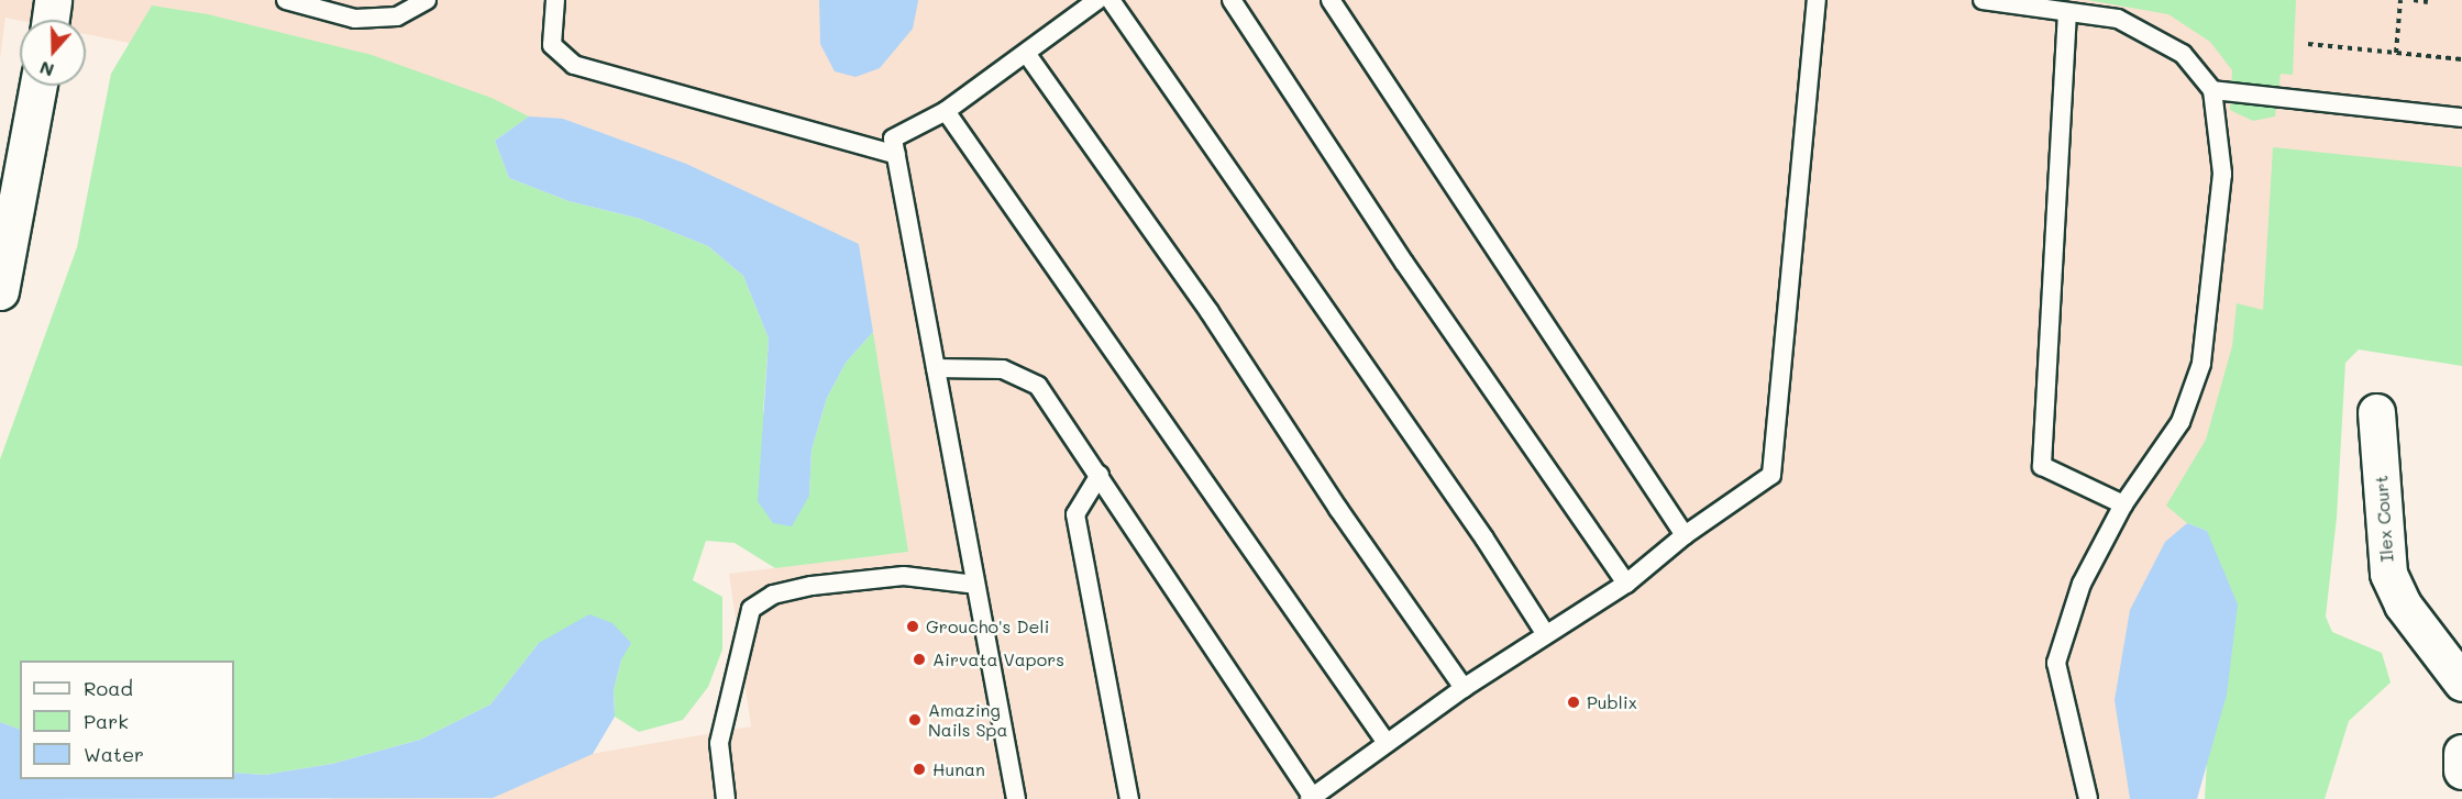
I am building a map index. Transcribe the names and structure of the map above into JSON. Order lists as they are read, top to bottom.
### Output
{
  "streets": {
    "street": ["Ilex Court"]
  },
  "places": [
    "Groucho's Deli",
    "Airvata Vapors",
    "Publix",
    "Amazing Nails Spa",
    "Hunan"
  ],
  "legend": ["Road", "Park", "Water"],
  "north": "bottom"
}
